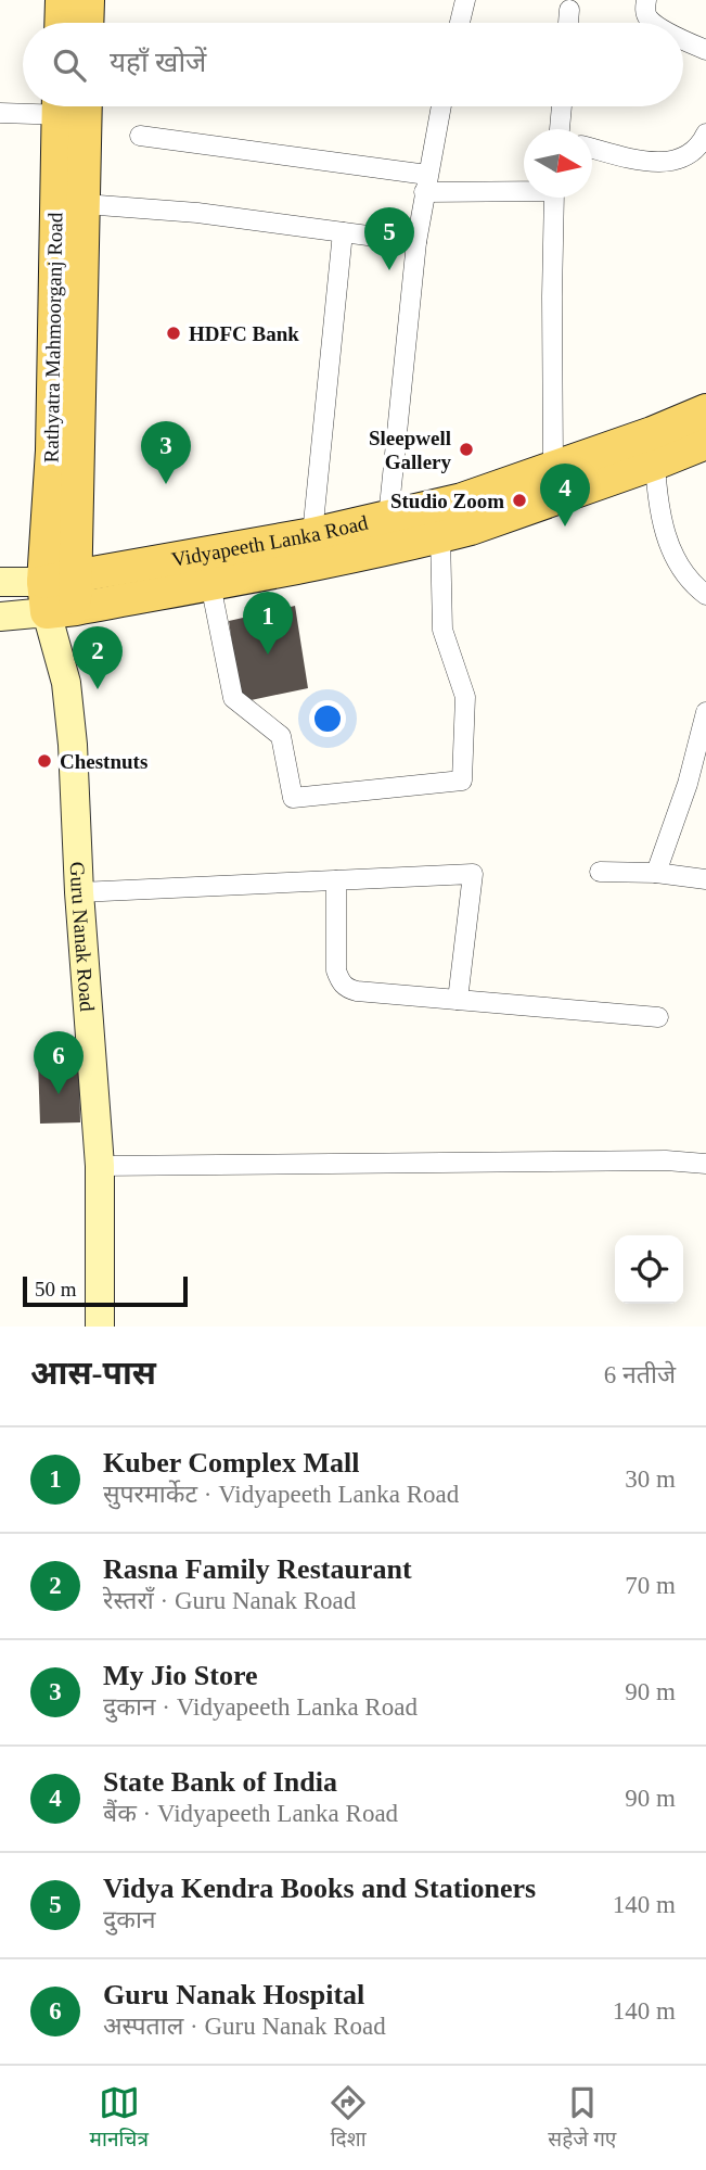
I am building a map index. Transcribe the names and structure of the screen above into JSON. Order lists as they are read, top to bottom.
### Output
{
  "streets": {
    "main road": ["Rathyatra Mahmoorganj Road", "Vidyapeeth Lanka Road"],
    "street": ["Guru Nanak Road"]
  },
  "crossings": [
    ["Rathyatra Mahmoorganj Road", "Vidyapeeth Lanka Road"],
    ["Rathyatra Mahmoorganj Road", "Guru Nanak Road"],
    ["Vidyapeeth Lanka Road", "Guru Nanak Road"]
  ],
  "places": [
    "HDFC Bank",
    "Sleepwell Gallery",
    "Studio Zoom",
    "Chestnuts"
  ],
  "scale_bar": "50 m",
  "north": "right",
  "page": {
    "search": "यहाँ खोजें",
    "pins": [
      "5",
      "3",
      "4",
      "1",
      "2",
      "6"
    ],
    "scale": "50 m",
    "heading": ["आस-पास", "6 नतीजे"],
    "list": [
      {
        "mark": "1",
        "name": "Kuber Complex Mall",
        "note": "सुपरमार्केट · Vidyapeeth Lanka Road",
        "value": "30 m"
      },
      {
        "mark": "2",
        "name": "Rasna Family Restaurant",
        "note": "रेस्तराँ · Guru Nanak Road",
        "value": "70 m"
      },
      {
        "mark": "3",
        "name": "My Jio Store",
        "note": "दुकान · Vidyapeeth Lanka Road",
        "value": "90 m"
      },
      {
        "mark": "4",
        "name": "State Bank of India",
        "note": "बैंक · Vidyapeeth Lanka Road",
        "value": "90 m"
      },
      {
        "mark": "5",
        "name": "Vidya Kendra Books and Stationers",
        "note": "दुकान",
        "value": "140 m"
      },
      {
        "mark": "6",
        "name": "Guru Nanak Hospital",
        "note": "अस्पताल · Guru Nanak Road",
        "value": "140 m"
      }
    ],
    "nav": ["मानचित्र", "दिशा", "सहेजे गए"]
  }
}
